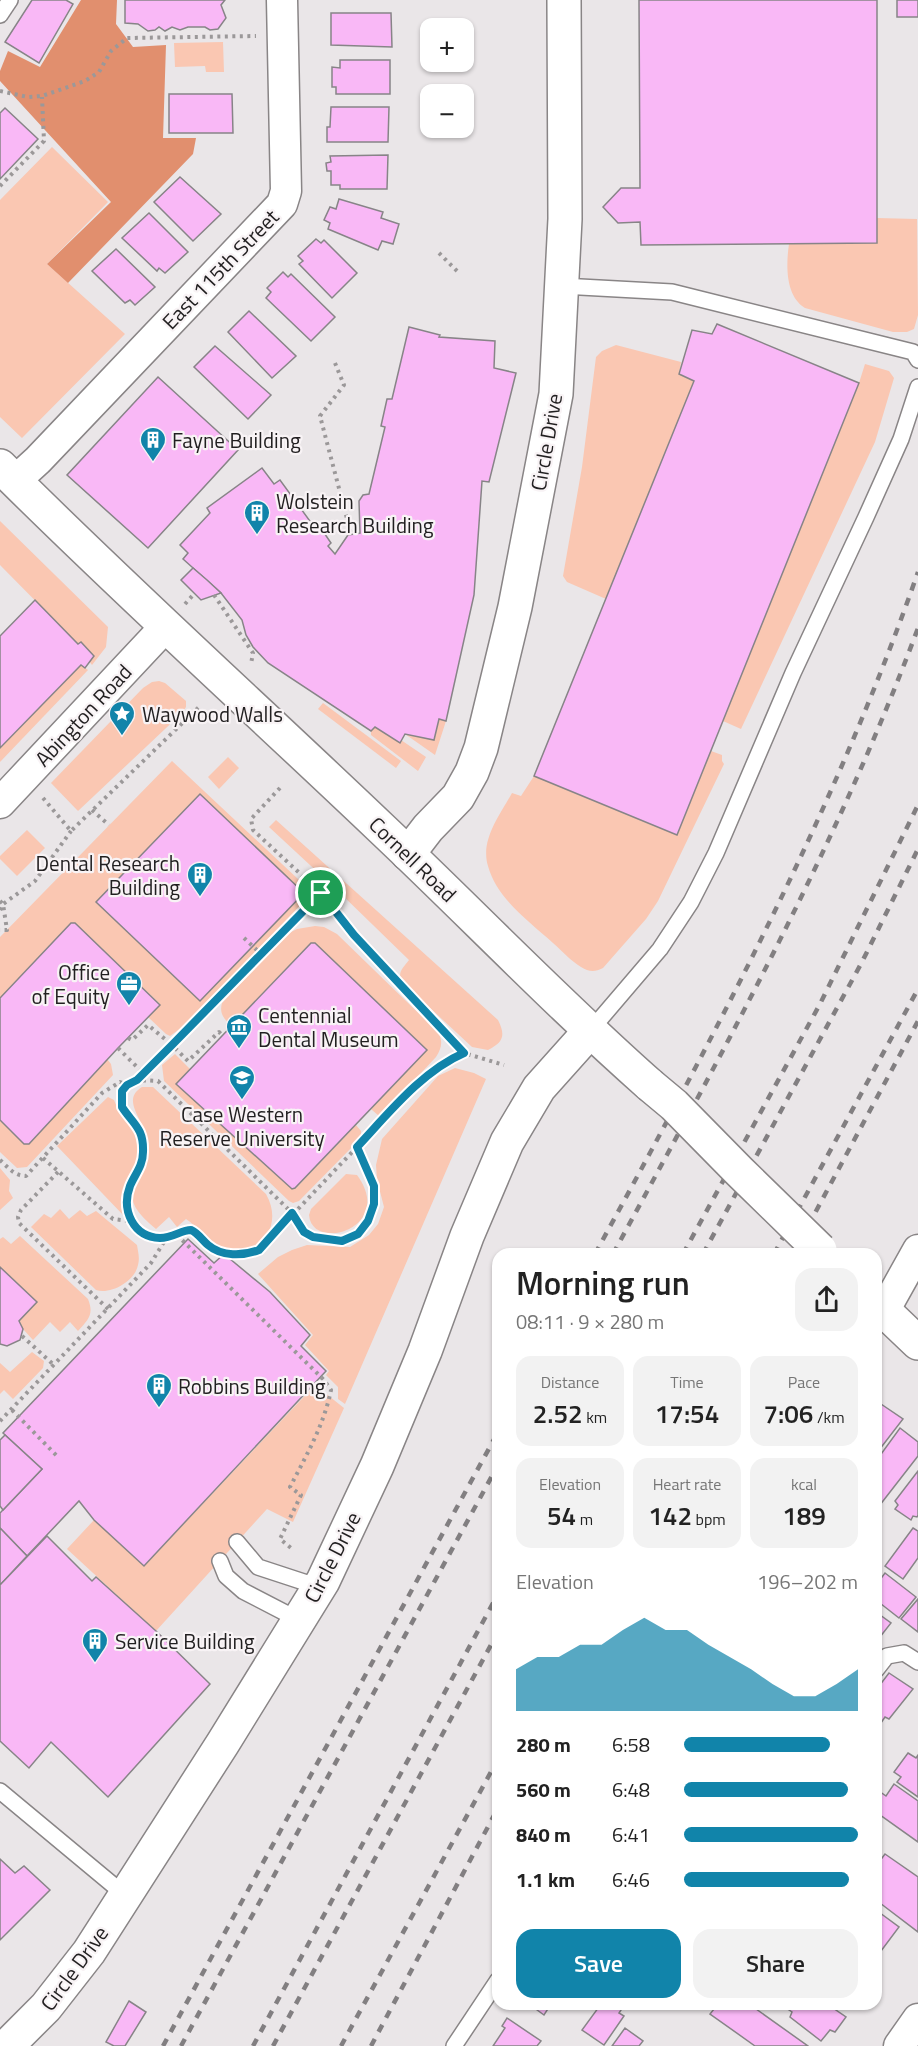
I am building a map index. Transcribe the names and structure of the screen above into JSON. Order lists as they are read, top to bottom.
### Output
{
  "streets": {
    "street": [
      "East 115th Street",
      "Circle Drive",
      "Abington Road",
      "Cornell Road"
    ]
  },
  "crossings": [
    ["East 115th Street", "Cornell Road"],
    ["Circle Drive", "Cornell Road"],
    ["Abington Road", "Cornell Road"]
  ],
  "places": {
    "building": [
      "Fayne Building",
      "Wolstein Research Building",
      "Dental Research Building",
      "Robbins Building",
      "Service Building"
    ],
    "place": ["Waywood Walls"],
    "office": ["Office of Equity"],
    "museum": ["Centennial Dental Museum"],
    "school or university": ["Case Western Reserve University"]
  },
  "page": {
    "map_buttons": ["+", "−"],
    "heading": ["Morning run", "08:11 · 9 × 280 m"],
    "stats": [
      ["Distance", "2.52 km"],
      ["Time", "17:54"],
      ["Pace", "7:06 /km"],
      ["Elevation", "54 m"],
      ["Heart rate", "142 bpm"],
      ["kcal", "189"]
    ],
    "chart": ["Elevation", "196–202 m"],
    "list": [
      {
        "name": "280 m",
        "note": "6:58"
      },
      {
        "name": "560 m",
        "note": "6:48"
      },
      {
        "name": "840 m",
        "note": "6:41"
      },
      {
        "name": "1.1 km",
        "note": "6:46"
      }
    ],
    "buttons": ["Save", "Share"]
  }
}
